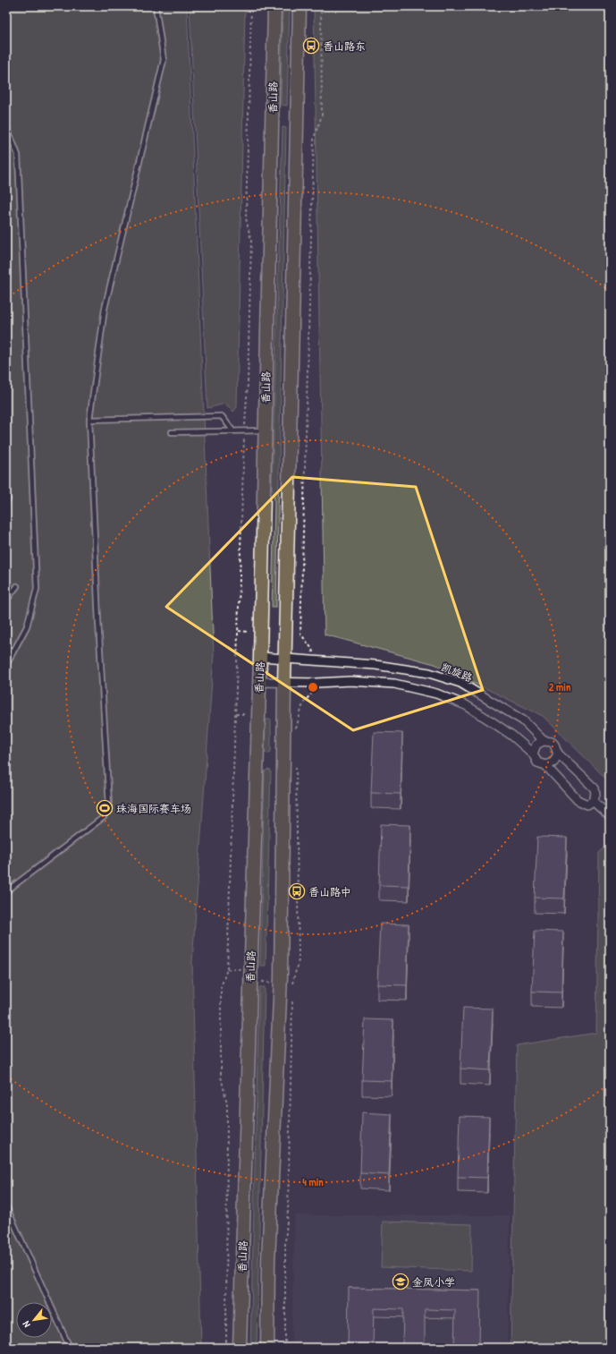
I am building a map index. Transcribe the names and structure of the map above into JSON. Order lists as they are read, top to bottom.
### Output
{
  "streets": {
    "main road": ["香山路"],
    "street": ["凯旋路"]
  },
  "crossings": [
    ["香山路", "凯旋路"]
  ],
  "places": {
    "bus stop": ["香山路东", "香山路中"],
    "sports": ["珠海国际赛车场"],
    "school or university": ["金凤小学"]
  },
  "north": "bottom left",
  "rings": ["2 min", "4 min"]
}
